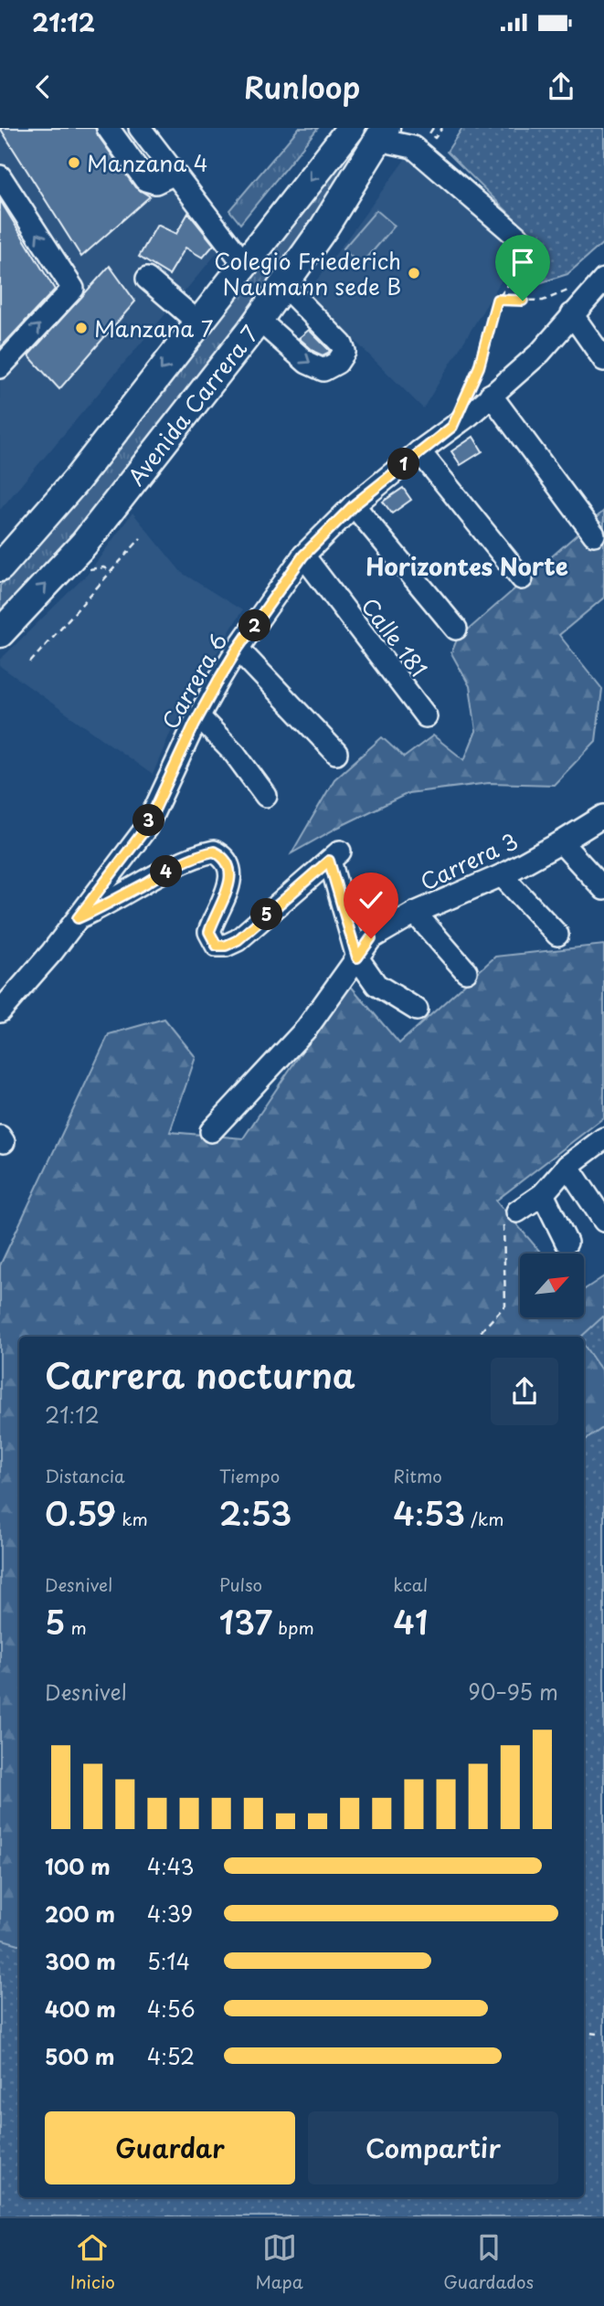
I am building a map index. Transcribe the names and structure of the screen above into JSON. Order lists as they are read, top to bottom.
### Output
{
  "streets": {
    "main road": ["Avenida Carrera 7"],
    "street": ["Calle 181", "Carrera 6", "Carrera 3"]
  },
  "crossings": [
    ["Calle 181", "Carrera 6"],
    ["Carrera 6", "Carrera 3"]
  ],
  "districts": ["Horizontes Norte"],
  "places": ["Manzana 4", "Colegio Friederich Naumann sede B", "Manzana 7"],
  "north": "top right",
  "page": {
    "status": "21:12",
    "header": "Runloop",
    "pins": [
      "1",
      "2",
      "3",
      "4",
      "5"
    ],
    "heading": ["Carrera nocturna", "21:12"],
    "stats": [
      ["Distancia", "0.59 km"],
      ["Tiempo", "2:53"],
      ["Ritmo", "4:53 /km"],
      ["Desnivel", "5 m"],
      ["Pulso", "137 bpm"],
      ["kcal", "41"]
    ],
    "chart": ["Desnivel", "90–95 m"],
    "list": [
      {
        "name": "100 m",
        "note": "4:43"
      },
      {
        "name": "200 m",
        "note": "4:39"
      },
      {
        "name": "300 m",
        "note": "5:14"
      },
      {
        "name": "400 m",
        "note": "4:56"
      },
      {
        "name": "500 m",
        "note": "4:52"
      }
    ],
    "buttons": ["Guardar", "Compartir"],
    "tabs": ["Inicio", "Mapa", "Guardados"]
  }
}
